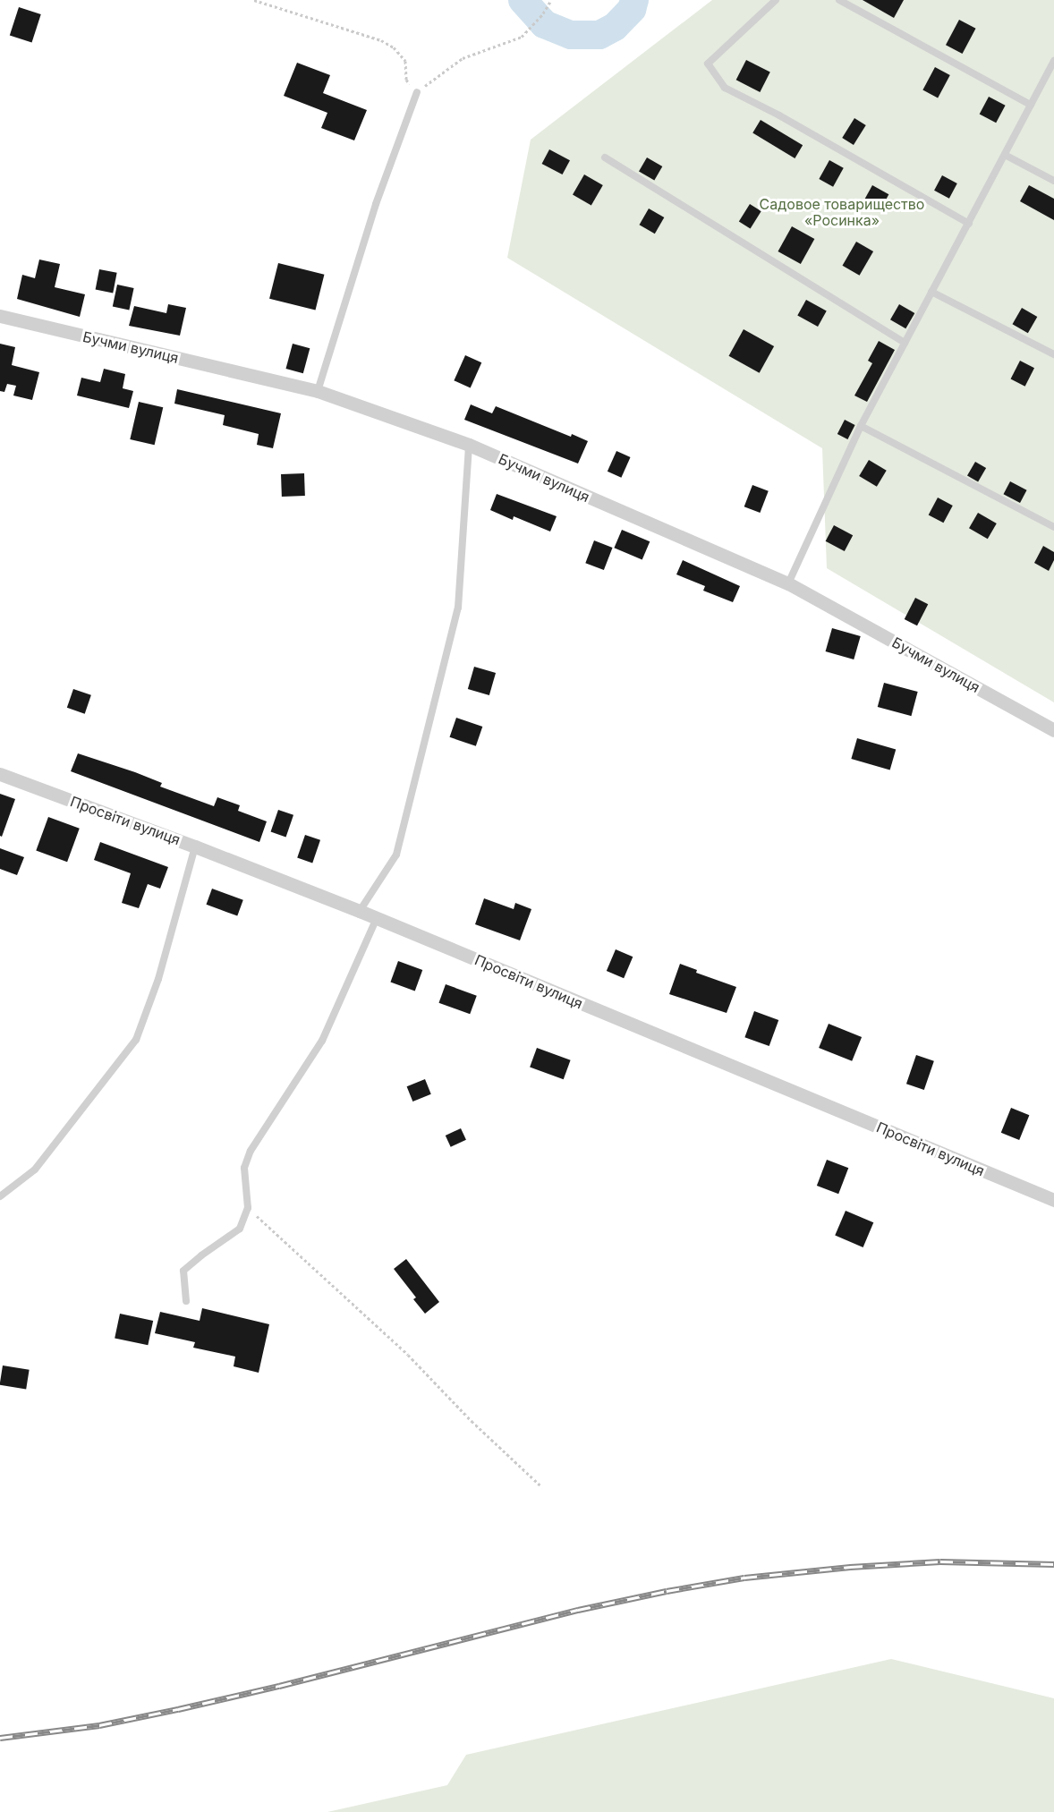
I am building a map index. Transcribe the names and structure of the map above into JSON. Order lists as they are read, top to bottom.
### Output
{
  "streets": {
    "street": ["Бучми вулиця", "Просвіти вулиця"]
  },
  "parks": ["Садовое товарищество «Росинка»"]
}
